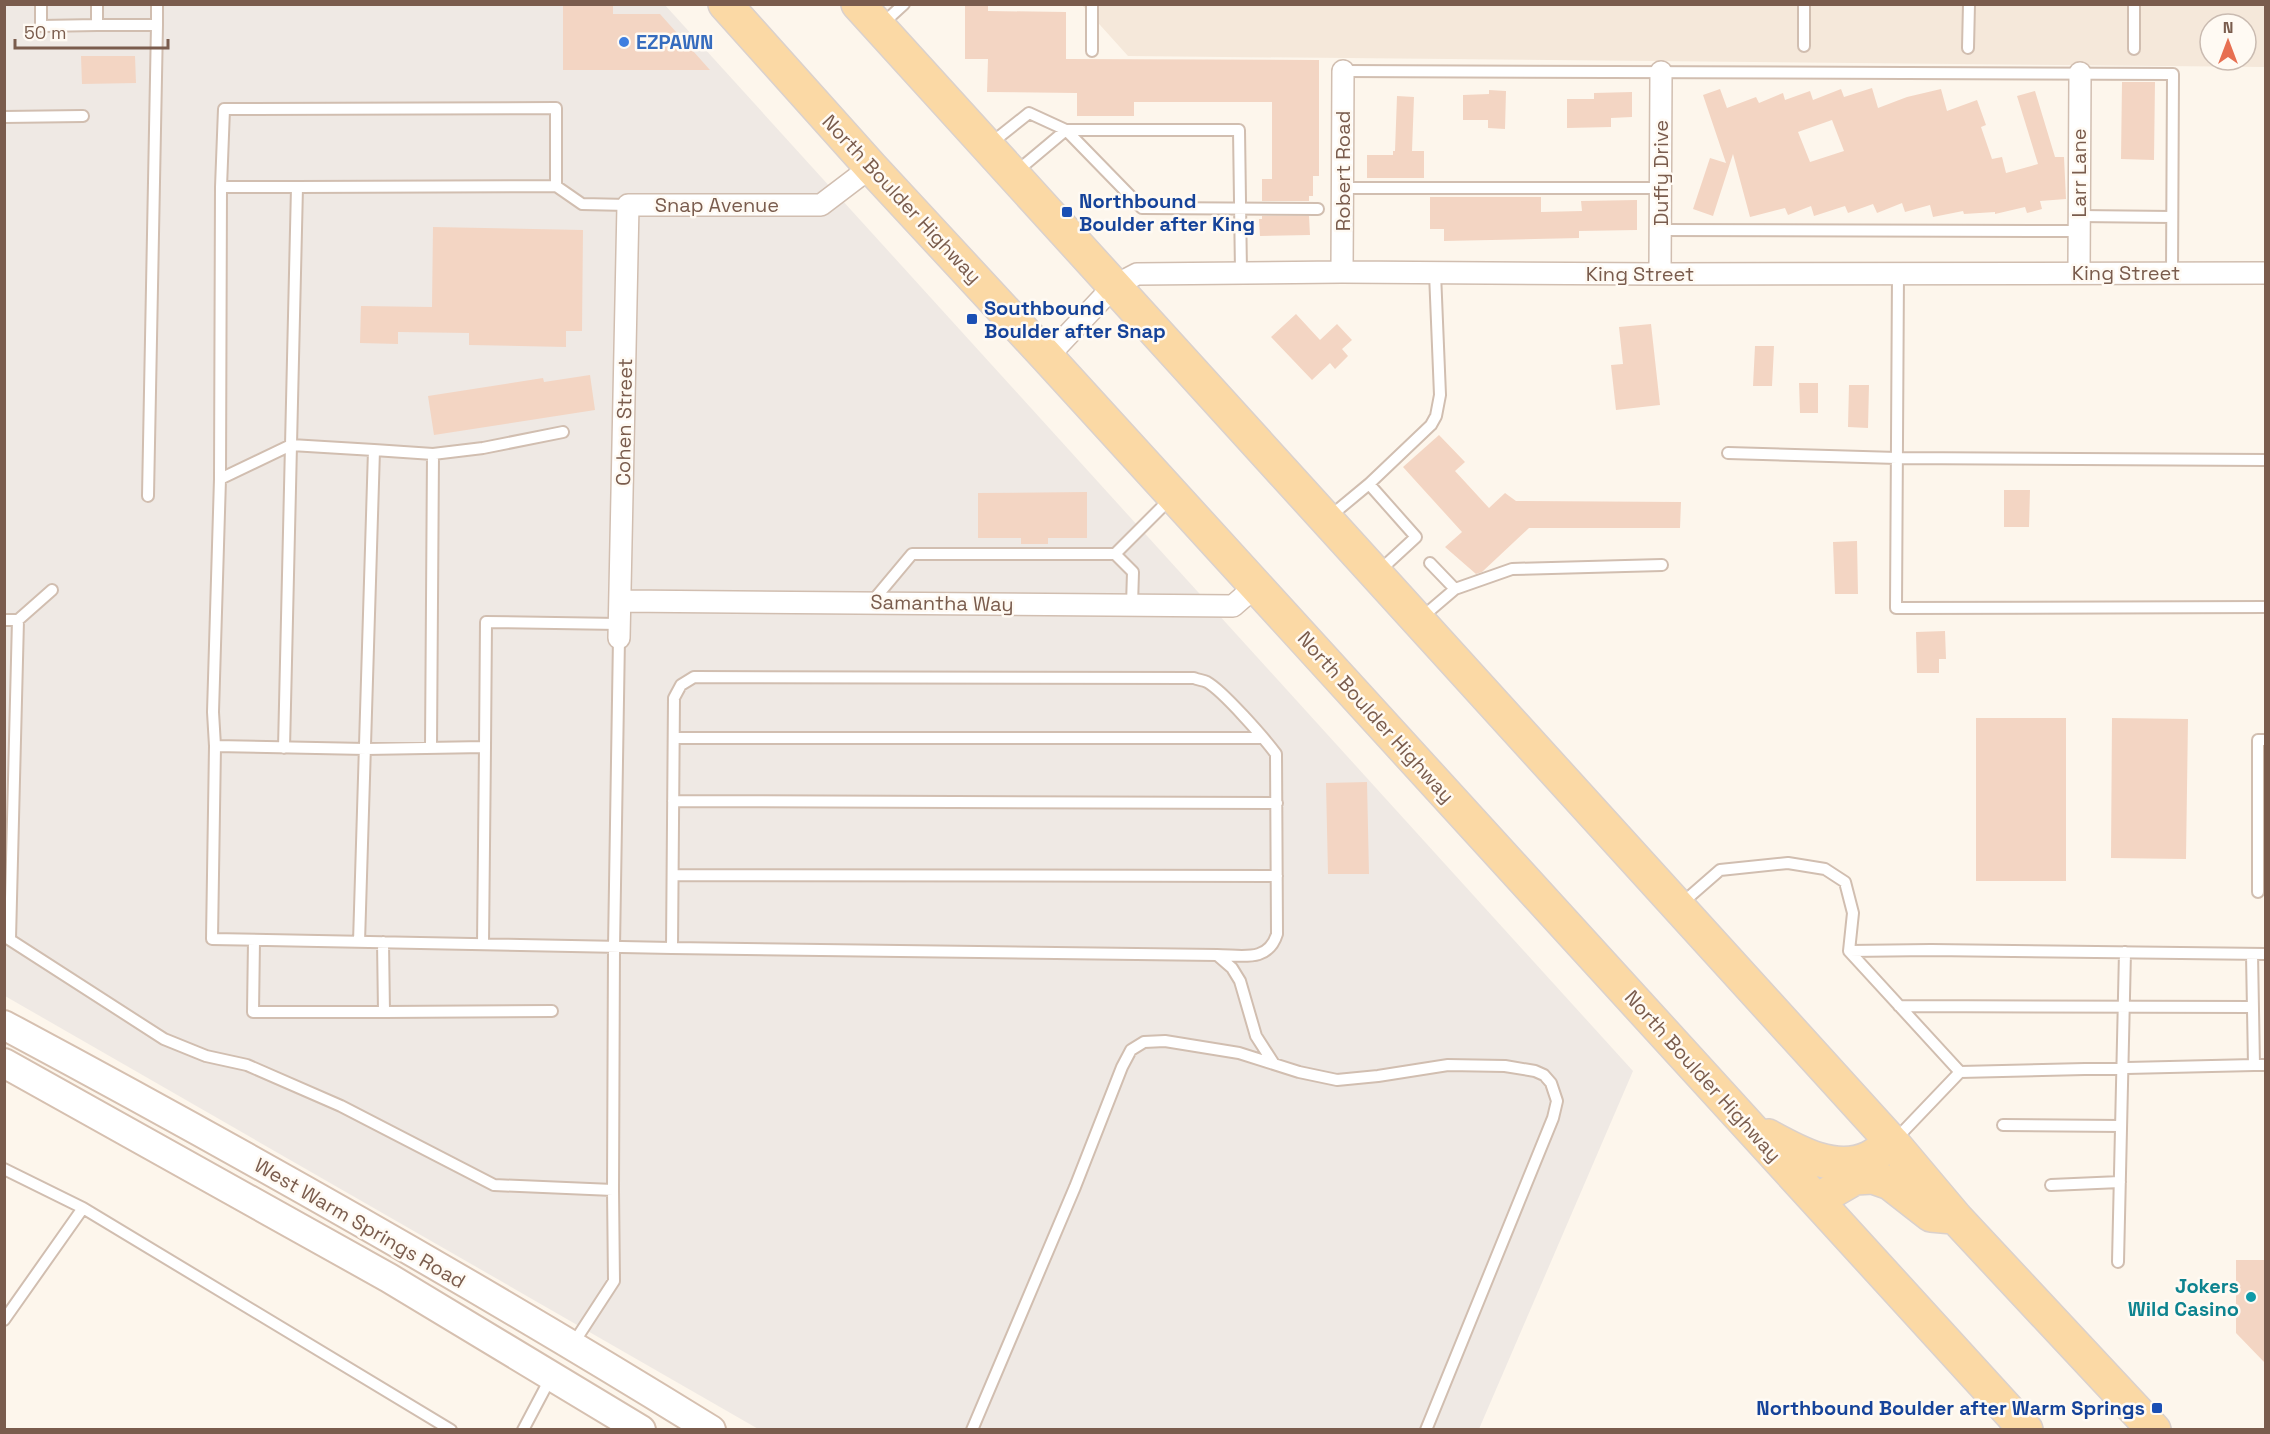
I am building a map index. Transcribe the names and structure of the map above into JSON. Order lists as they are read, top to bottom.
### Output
{
  "streets": {
    "main road": ["North Boulder Highway", "West Warm Springs Road"],
    "street": [
      "Robert Road",
      "Duffy Drive",
      "Larr Lane",
      "Snap Avenue",
      "King Street",
      "Cohen Street",
      "Samantha Way"
    ]
  },
  "crossings": [
    ["Robert Road", "King Street"],
    ["Duffy Drive", "King Street"],
    ["Larr Lane", "King Street"],
    ["North Boulder Highway", "Snap Avenue"],
    ["North Boulder Highway", "King Street"],
    ["North Boulder Highway", "Samantha Way"],
    ["Snap Avenue", "Cohen Street"],
    ["Cohen Street", "Samantha Way"]
  ],
  "places": {
    "other": ["EZPAWN", "Jokers Wild Casino"],
    "transit": ["Northbound Boulder after King", "Southbound Boulder after Snap", "Northbound Boulder after Warm Springs"]
  },
  "scale_bar": "50 m",
  "north": "top"
}
